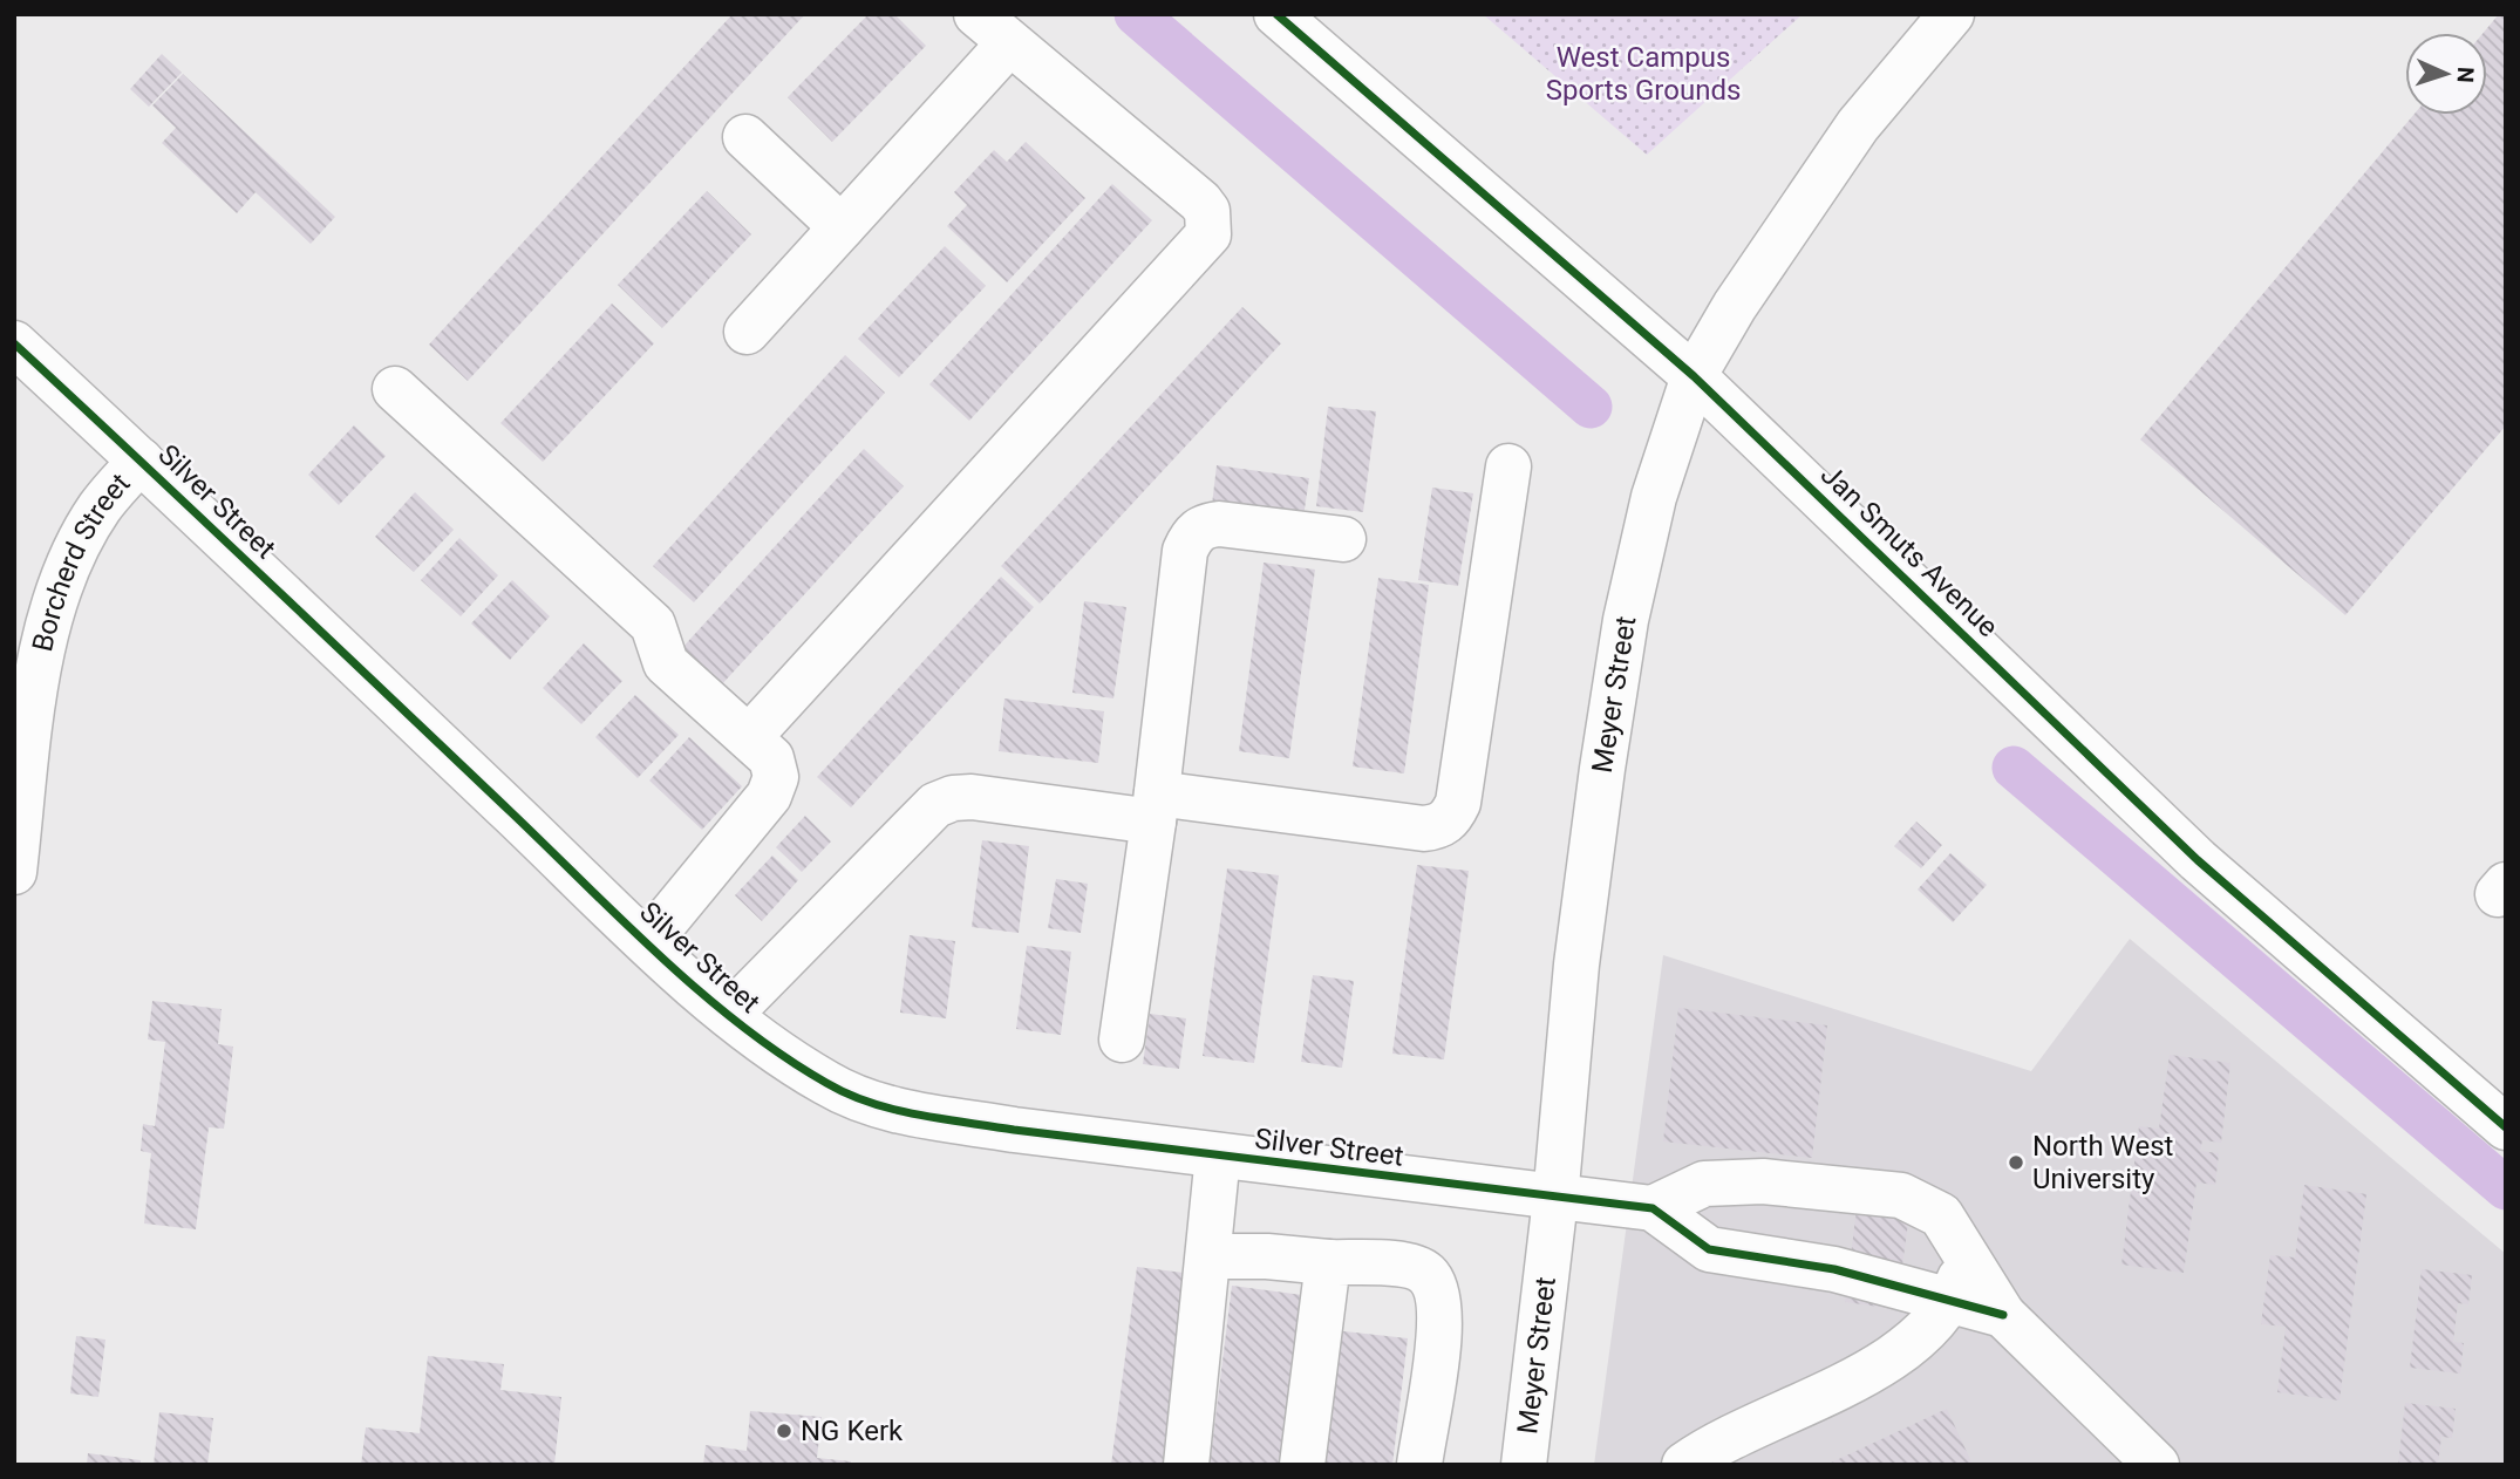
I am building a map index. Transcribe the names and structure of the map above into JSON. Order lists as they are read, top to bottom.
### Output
{
  "streets": {
    "street": [
      "Silver Street",
      "Jan Smuts Avenue",
      "Borcherd Street",
      "Meyer Street"
    ]
  },
  "crossings": [
    ["Silver Street", "Borcherd Street"],
    ["Silver Street", "Meyer Street"],
    ["Jan Smuts Avenue", "Meyer Street"]
  ],
  "parks": ["West Campus Sports Grounds"],
  "places": ["North West University", "NG Kerk"],
  "north": "right"
}
